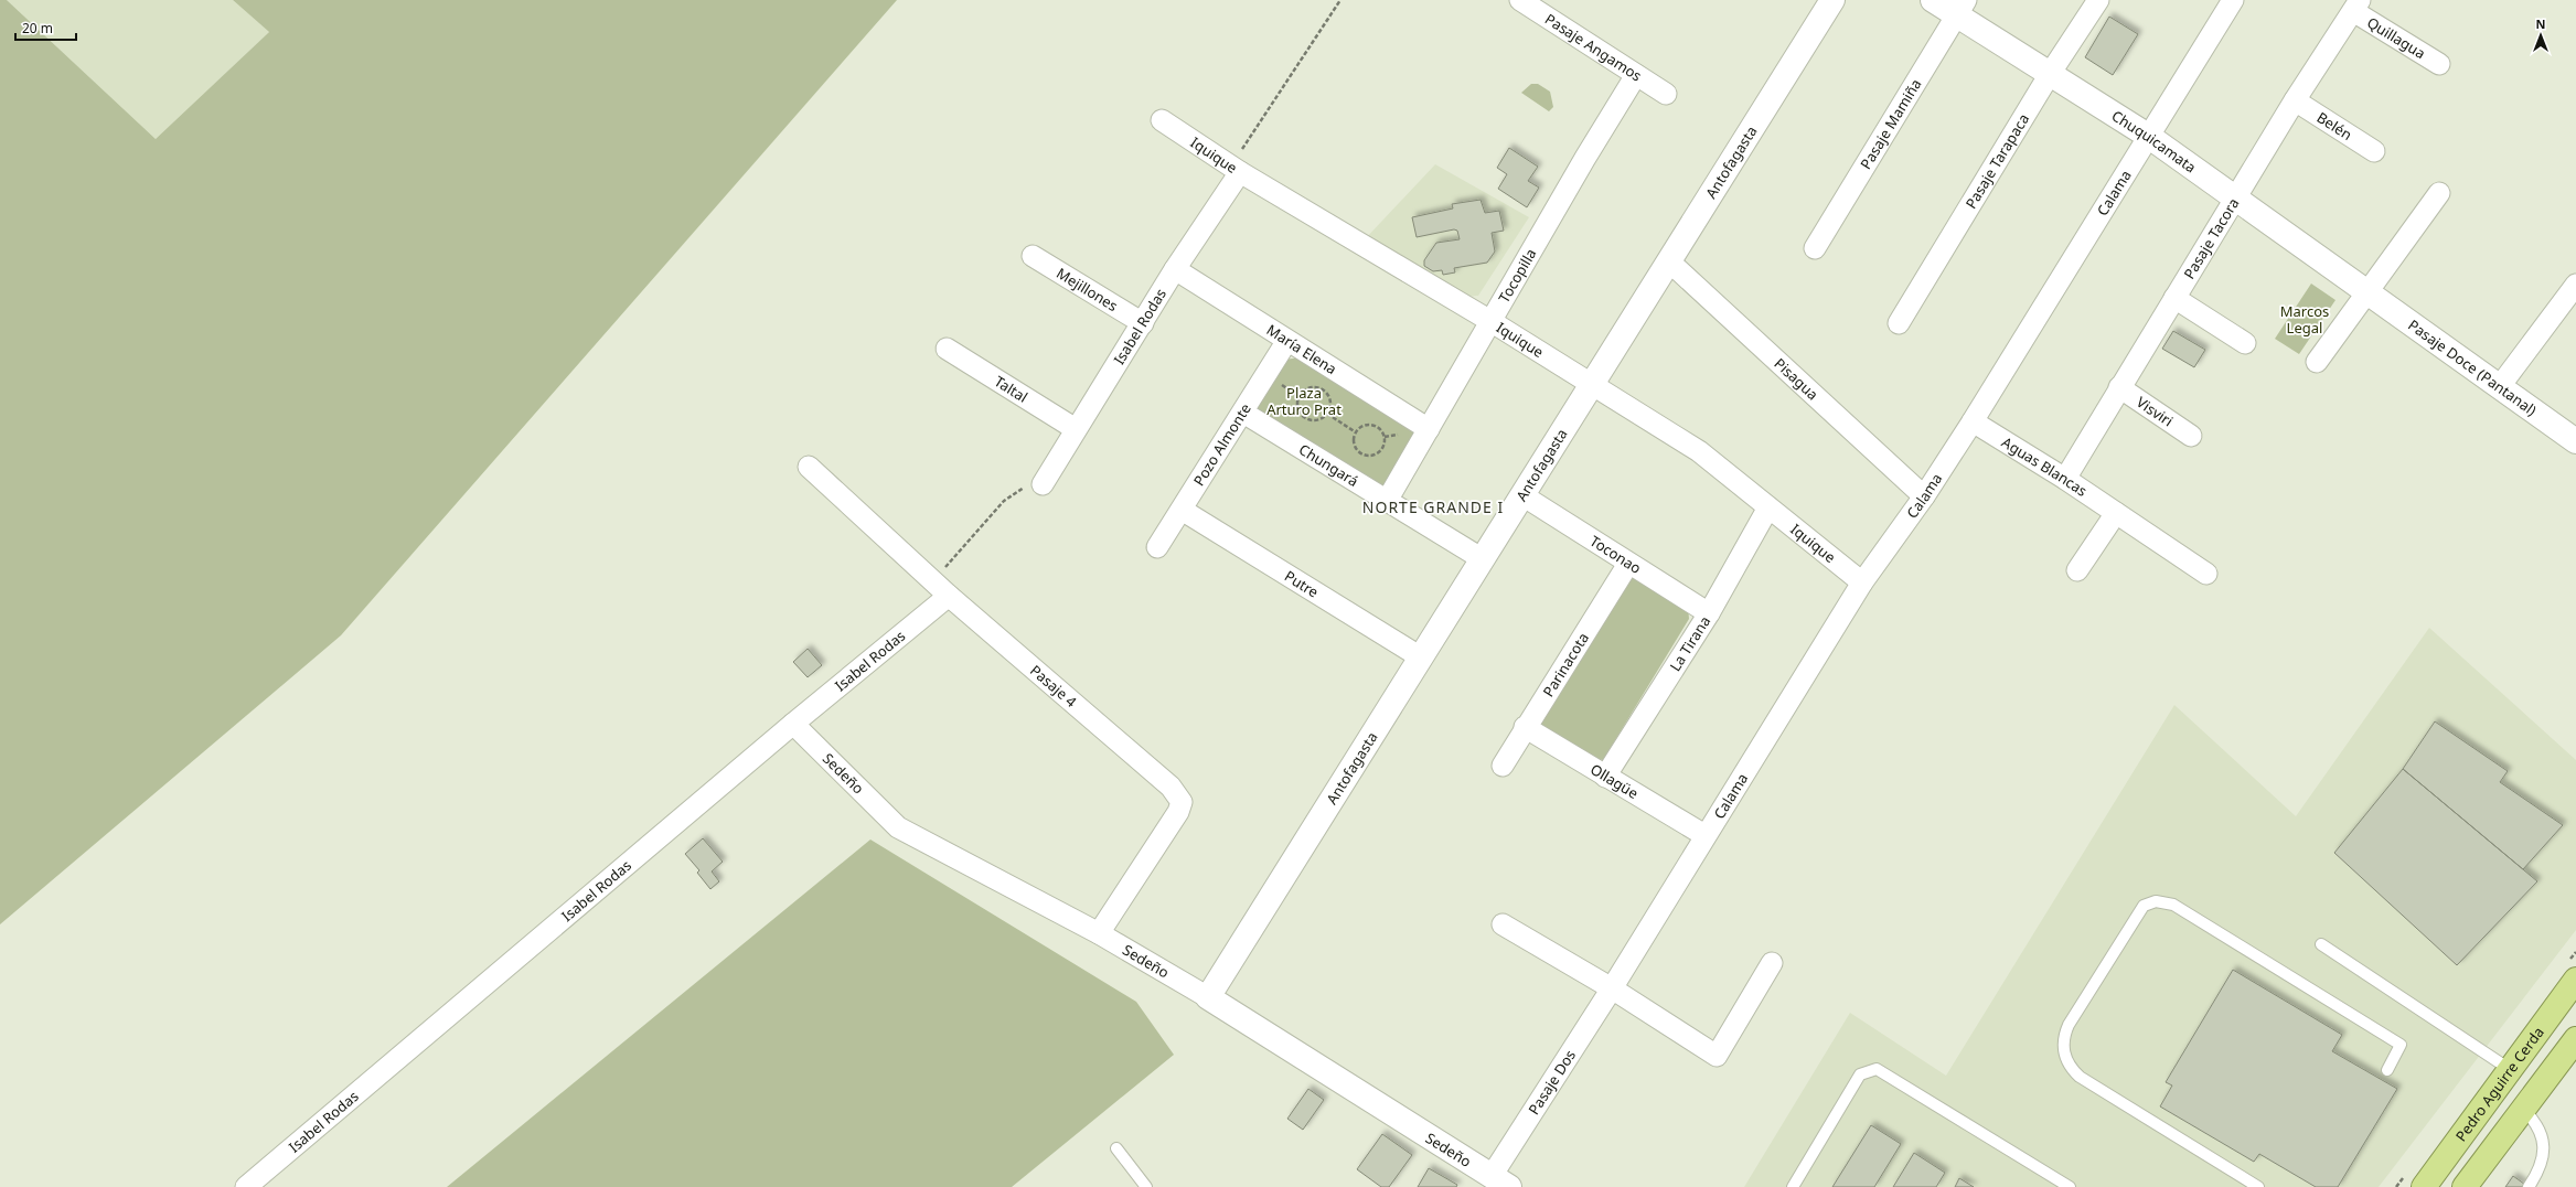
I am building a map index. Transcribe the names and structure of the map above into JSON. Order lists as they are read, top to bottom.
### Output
{
  "streets": {
    "highway": ["Pedro Aguirre Cerda"],
    "street": [
      "Quillagua",
      "Pasaje Angamos",
      "Pasaje Mamiña",
      "Belén",
      "Chuquicamata",
      "Iquique",
      "Pasaje Tarapaca",
      "Antofagasta",
      "Calama",
      "Pasaje Tacora",
      "Tocopilla",
      "Mejillones",
      "Isabel Rodas",
      "María Elena",
      "Pasaje Doce (Pantanal)",
      "Pisagua",
      "Taltal",
      "Visviri",
      "Pozo Almonte",
      "Chungará",
      "Aguas Blancas",
      "Toconao",
      "Putre",
      "La Tirana",
      "Parinacota",
      "Pasaje 4",
      "Sedeño",
      "Ollagüe",
      "Pasaje Dos"
    ]
  },
  "crossings": [
    ["Quillagua", "Pasaje Tacora"],
    ["Pasaje Angamos", "Tocopilla"],
    ["Pasaje Mamiña", "Chuquicamata"],
    ["Belén", "Pasaje Tacora"],
    ["Chuquicamata", "Pasaje Tarapaca"],
    ["Chuquicamata", "Calama"],
    ["Chuquicamata", "Pasaje Tacora"],
    ["Chuquicamata", "Pasaje Doce (Pantanal)"],
    ["Iquique", "Antofagasta"],
    ["Iquique", "Calama"],
    ["Iquique", "Tocopilla"],
    ["Iquique", "Isabel Rodas"],
    ["Iquique", "La Tirana"],
    ["Antofagasta", "Pisagua"],
    ["Antofagasta", "Chungará"],
    ["Antofagasta", "Toconao"],
    ["Antofagasta", "Putre"],
    ["Antofagasta", "Sedeño"],
    ["Calama", "Pisagua"],
    ["Calama", "Aguas Blancas"],
    ["Calama", "Ollagüe"],
    ["Calama", "Pasaje Dos"],
    ["Pasaje Tacora", "Visviri"],
    ["Pasaje Tacora", "Aguas Blancas"],
    ["Tocopilla", "María Elena"],
    ["Tocopilla", "Chungará"],
    ["Mejillones", "Isabel Rodas"],
    ["Isabel Rodas", "María Elena"],
    ["Isabel Rodas", "Taltal"],
    ["Isabel Rodas", "Pasaje 4"],
    ["Isabel Rodas", "Sedeño"],
    ["María Elena", "Pozo Almonte"],
    ["Pozo Almonte", "Chungará"],
    ["Pozo Almonte", "Putre"],
    ["Toconao", "La Tirana"],
    ["Toconao", "Parinacota"],
    ["La Tirana", "Ollagüe"],
    ["Parinacota", "Ollagüe"],
    ["Pasaje 4", "Sedeño"],
    ["Sedeño", "Pasaje Dos"]
  ],
  "districts": ["NORTE GRANDE I"],
  "parks": ["Marcos Legal", "Plaza Arturo Prat"],
  "scale_bar": "20 m",
  "north": "top"
}
